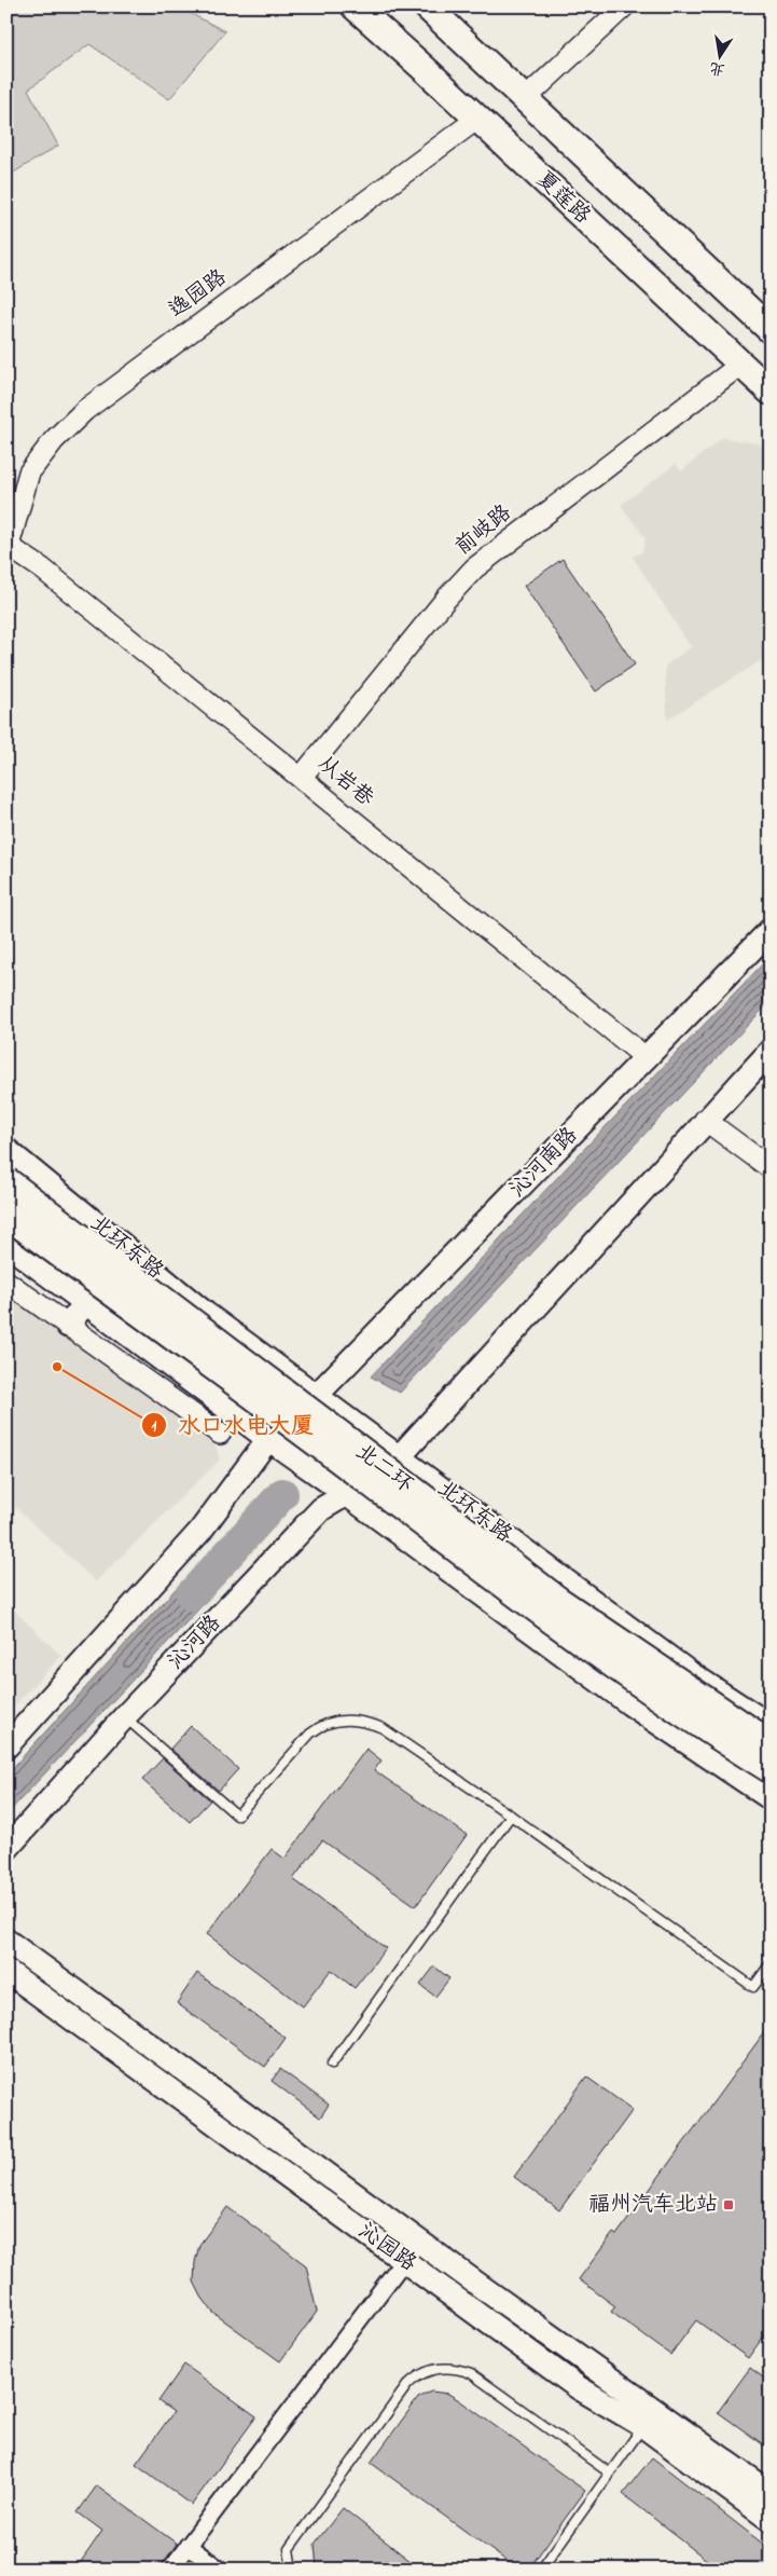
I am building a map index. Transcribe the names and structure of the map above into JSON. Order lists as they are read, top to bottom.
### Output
{
  "streets": {
    "highway": ["北二环"],
    "main road": [
      "夏莲路",
      "沁河南路",
      "北环东路",
      "沁河路",
      "沁园路"
    ],
    "street": ["逸园路", "前岐路", "从岩巷"]
  },
  "crossings": [
    ["夏莲路", "逸园路"],
    ["夏莲路", "前岐路"],
    ["逸园路", "从岩巷"],
    ["前岐路", "从岩巷"],
    ["从岩巷", "沁河南路"],
    ["沁河南路", "北环东路"],
    ["北环东路", "沁河路"]
  ],
  "places": {
    "other": ["水口水电大厦"],
    "transit": ["福州汽车北站"]
  },
  "north": "bottom"
}
